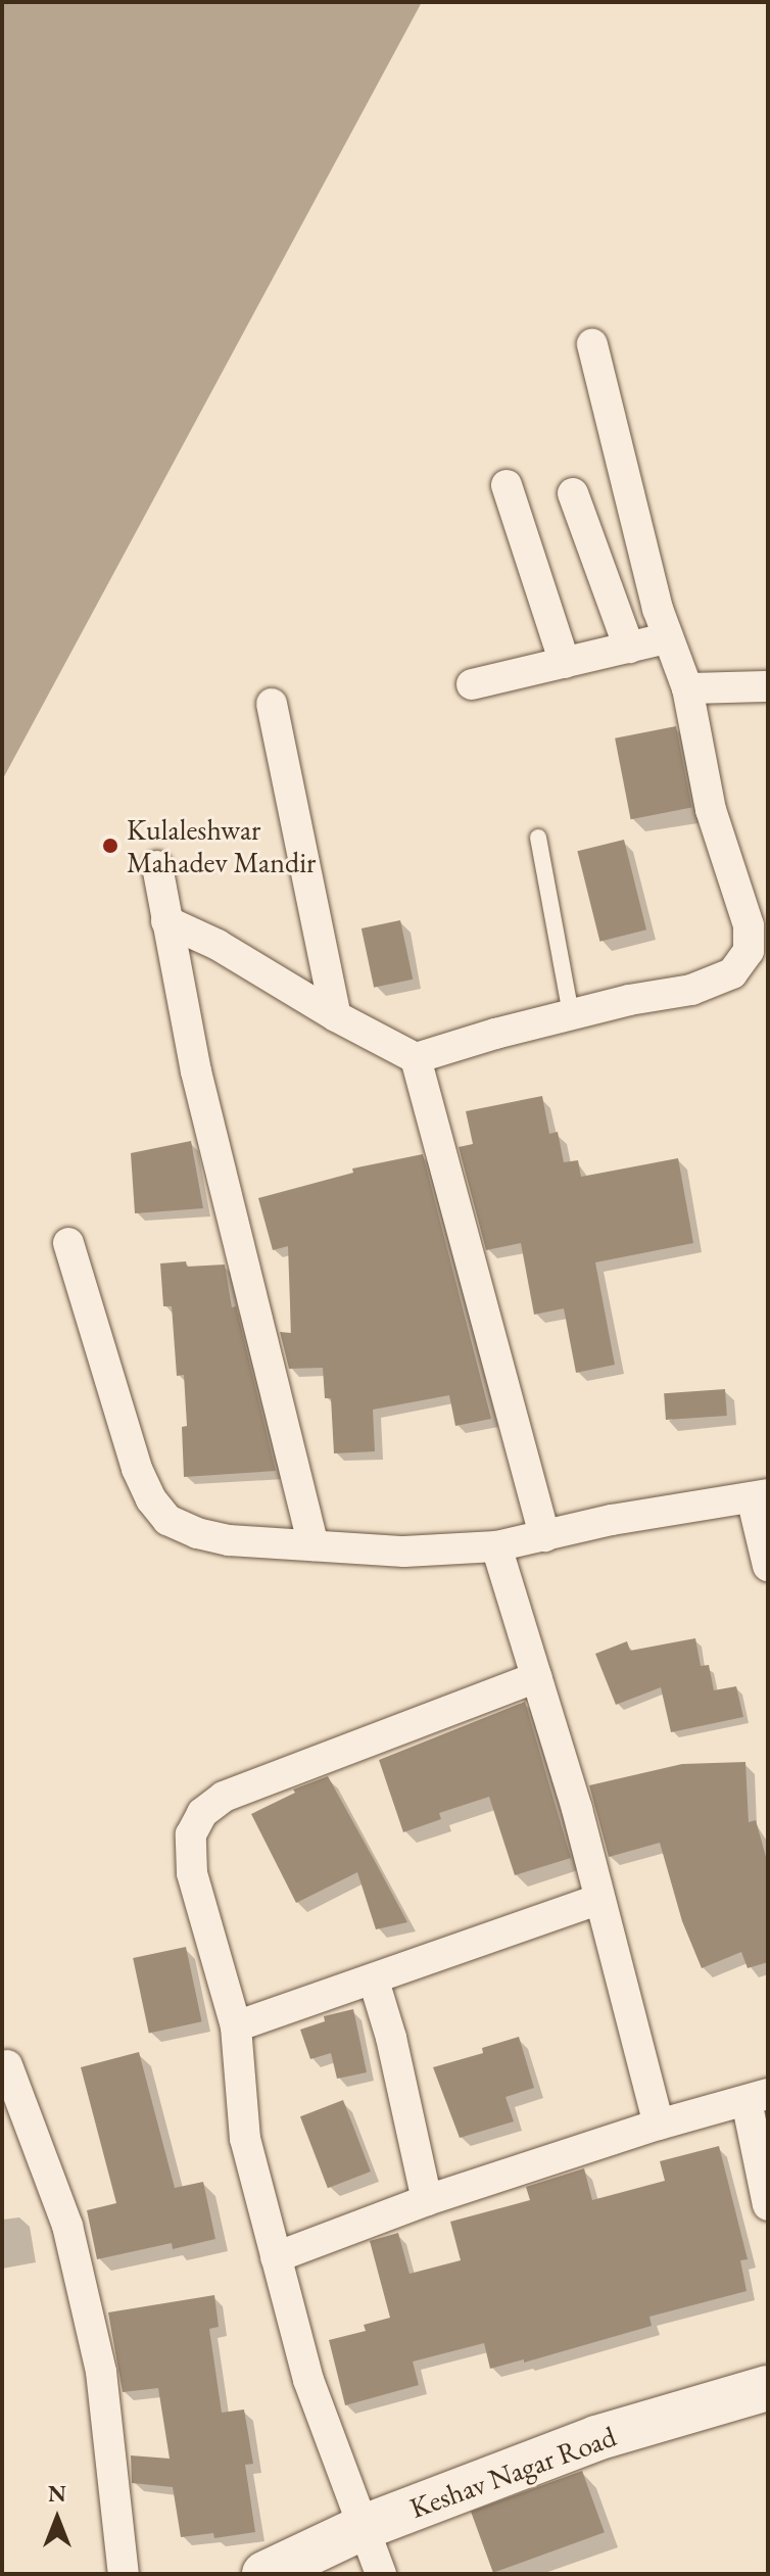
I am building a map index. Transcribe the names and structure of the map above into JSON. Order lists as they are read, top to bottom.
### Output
{
  "streets": {
    "street": ["Keshav Nagar Road"]
  },
  "places": ["Kulaleshwar Mahadev Mandir"],
  "north": "top"
}
